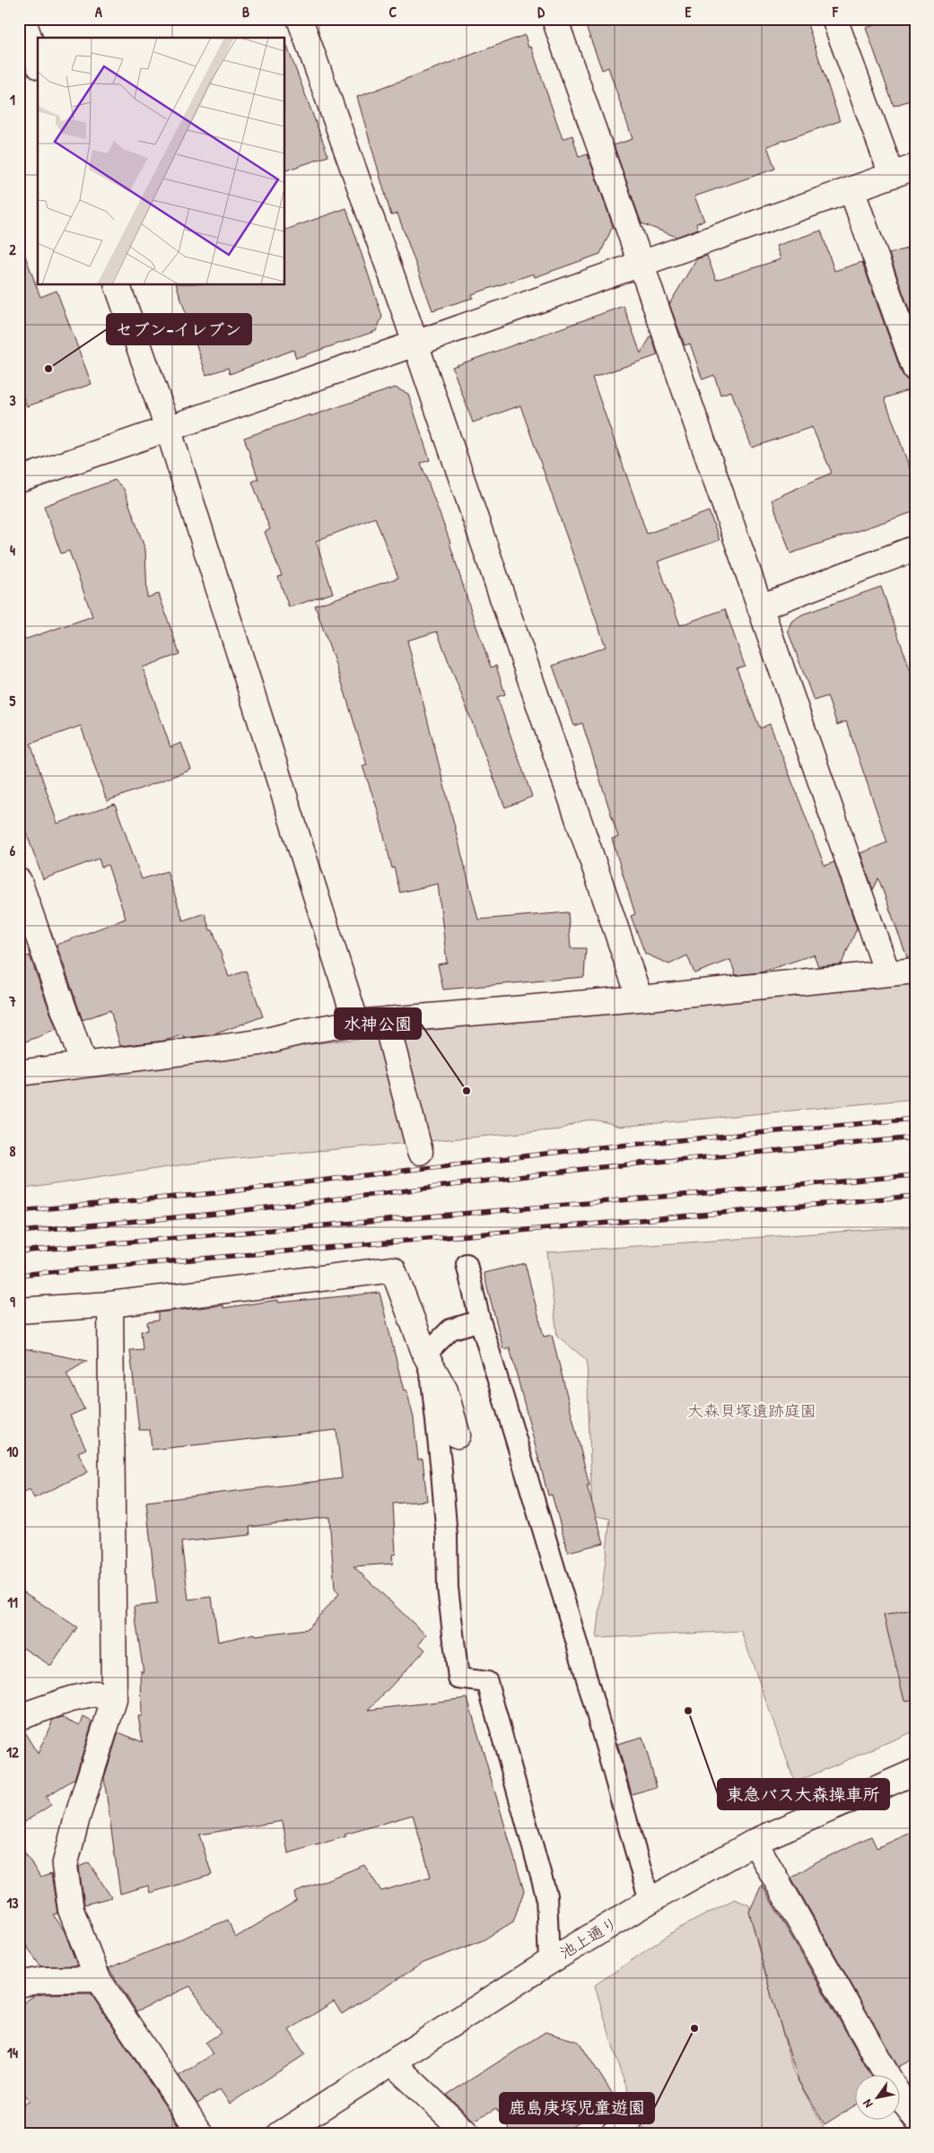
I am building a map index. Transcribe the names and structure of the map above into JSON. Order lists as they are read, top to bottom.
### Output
{
  "streets": {
    "street": ["池上通り"]
  },
  "parks": ["大森貝塚遺跡庭園"],
  "places": [
    "セブン-イレブン",
    "水神公園",
    "東急バス大森操車所",
    "鹿島庚塚児童遊園"
  ],
  "north": "bottom left",
  "grid": {
    "columns": [
      "A",
      "B",
      "C",
      "D",
      "E",
      "F"
    ],
    "rows": [
      "1",
      "2",
      "3",
      "4",
      "5",
      "6",
      "7",
      "8",
      "9",
      "10",
      "11",
      "12",
      "13",
      "14"
    ]
  }
}
